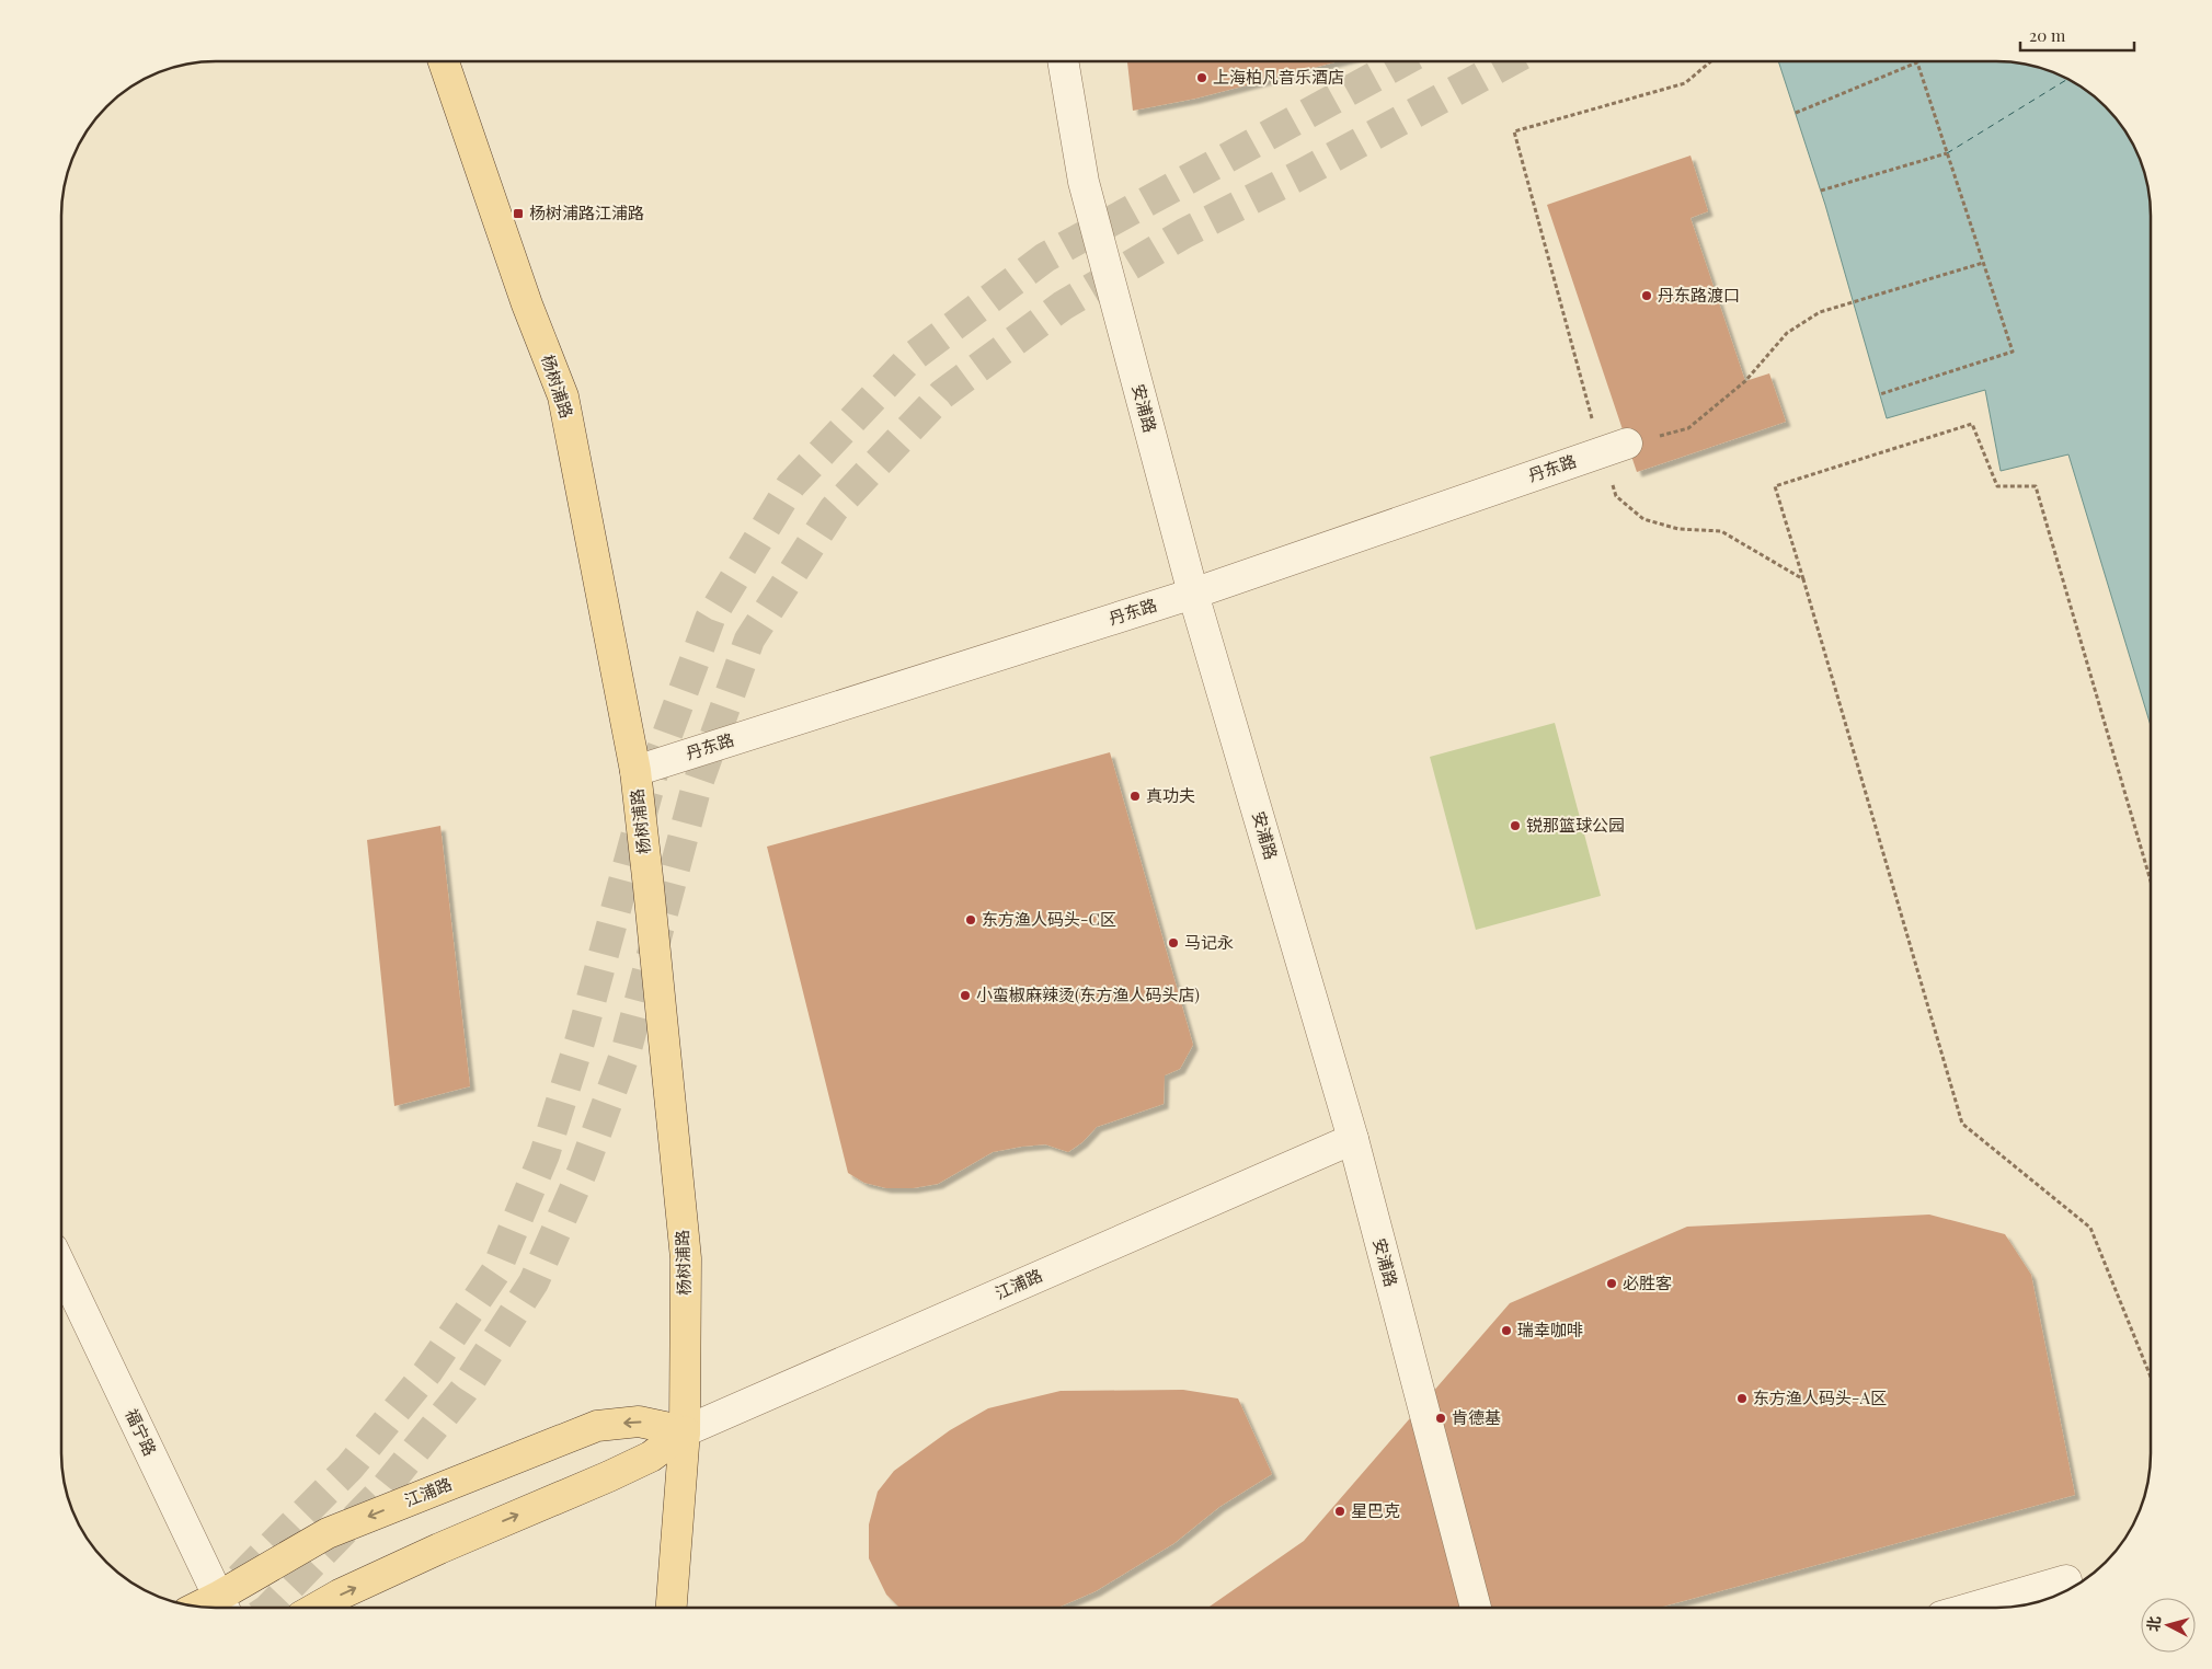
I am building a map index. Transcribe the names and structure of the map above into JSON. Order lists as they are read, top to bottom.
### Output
{
  "streets": {
    "main road": ["杨树浦路", "江浦路"],
    "street": ["安浦路", "丹东路", "福宁路"]
  },
  "crossings": [
    ["杨树浦路", "丹东路"],
    ["杨树浦路", "江浦路"],
    ["安浦路", "丹东路"],
    ["安浦路", "江浦路"],
    ["江浦路", "福宁路"]
  ],
  "places": {
    "other": [
      "上海柏凡音乐酒店",
      "丹东路渡口",
      "真功夫",
      "锐那篮球公园",
      "东方渔人码头-C区",
      "马记永",
      "小蛮椒麻辣烫(东方渔人码头店)",
      "必胜客",
      "瑞幸咖啡",
      "东方渔人码头-A区",
      "肯德基",
      "星巴克"
    ],
    "transit": ["杨树浦路江浦路"]
  },
  "scale_bar": "20 m",
  "north": "left"
}
